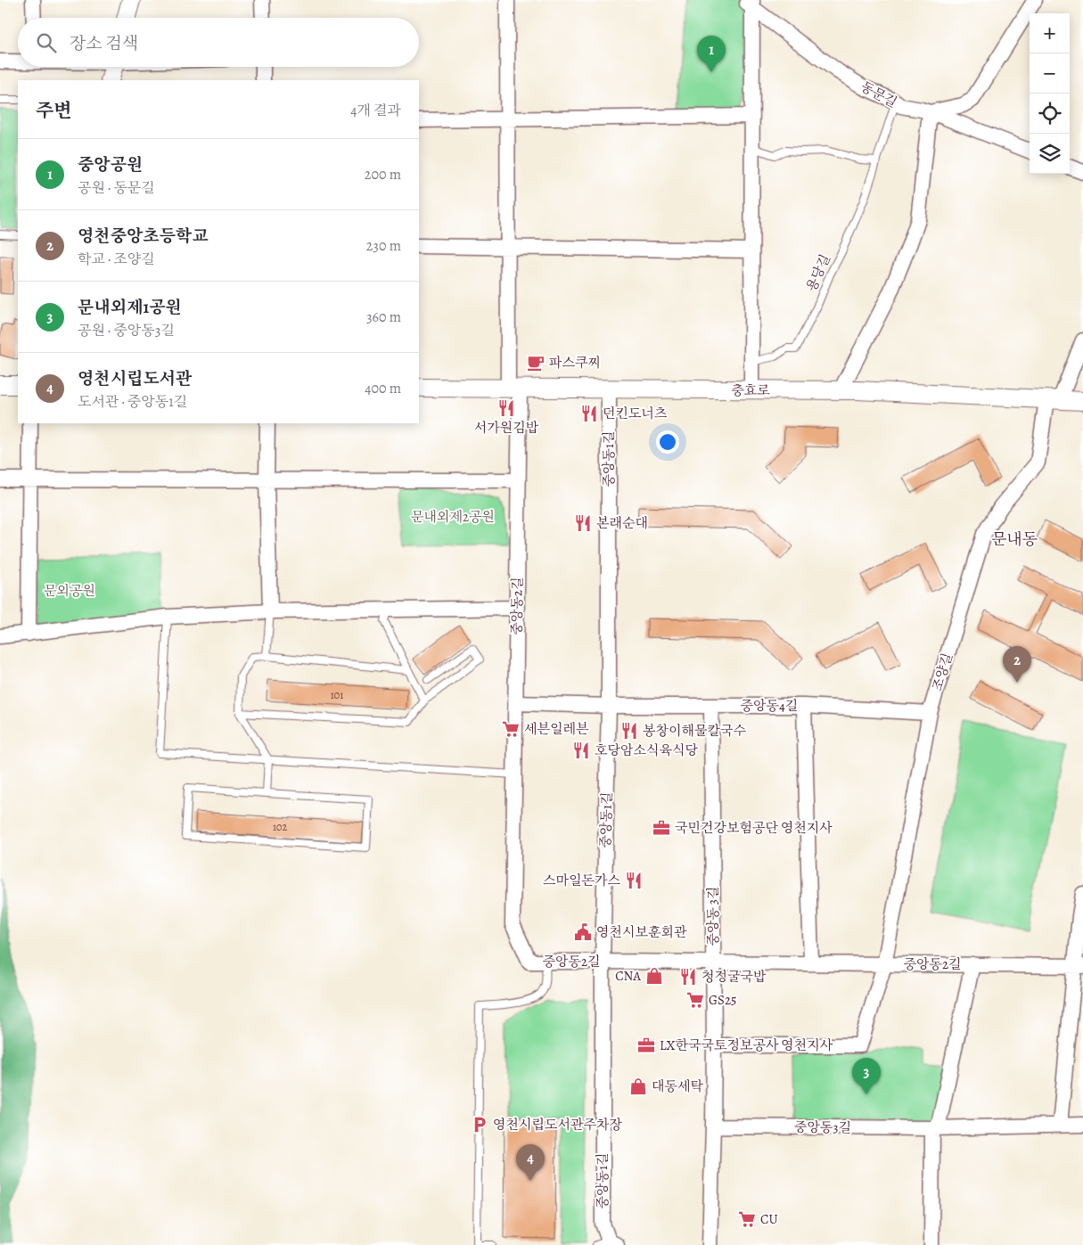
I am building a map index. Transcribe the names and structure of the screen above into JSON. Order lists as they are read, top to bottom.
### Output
{
  "streets": {
    "street": [
      "동문길",
      "충효로",
      "중앙동1길",
      "중앙동2길",
      "조양길",
      "중앙동4길",
      "중앙동 3길",
      "중앙동3길"
    ],
    "lane": ["용당길"]
  },
  "crossings": [
    ["동문길", "용당길"],
    ["충효로", "중앙동1길"],
    ["충효로", "중앙동2길"],
    ["충효로", "조양길"],
    ["중앙동1길", "중앙동2길"],
    ["중앙동1길", "중앙동4길"],
    ["중앙동2길", "조양길"],
    ["중앙동2길", "중앙동4길"],
    ["중앙동2길", "중앙동 3길"],
    ["조양길", "중앙동4길"],
    ["조양길", "중앙동 3길"],
    ["중앙동4길", "중앙동 3길"],
    ["중앙동 3길", "중앙동3길"]
  ],
  "districts": ["문내동"],
  "parks": ["문내외제2공원", "문외공원"],
  "places": {
    "cafe": ["파스쿠찌"],
    "restaurant": [
      "서가원김밥",
      "던킨도너츠",
      "본래순대",
      "봉창이해물칼국수",
      "호당암소식육식당",
      "스마일돈가스",
      "청정굴국밥"
    ],
    "supermarket": ["세븐일레븐", "GS25", "CU"],
    "office": ["국민건강보험공단 영천지사", "LX한국국토정보공사 영천지사"],
    "public building": ["영천시보훈회관"],
    "shop": ["CNA", "대동세탁"],
    "parking": ["영천시립도서관주차장"]
  },
  "house_numbers": ["101", "102"],
  "page": {
    "map_buttons": ["+", "−"],
    "search": "장소 검색",
    "pins": [
      "1",
      "2",
      "3",
      "4"
    ],
    "heading": ["주변", "4개 결과"],
    "list": [
      {
        "mark": "1",
        "name": "중앙공원",
        "note": "공원 · 동문길",
        "value": "200 m"
      },
      {
        "mark": "2",
        "name": "영천중앙초등학교",
        "note": "학교 · 조양길",
        "value": "230 m"
      },
      {
        "mark": "3",
        "name": "문내외제1공원",
        "note": "공원 · 중앙동3길",
        "value": "360 m"
      },
      {
        "mark": "4",
        "name": "영천시립도서관",
        "note": "도서관 · 중앙동1길",
        "value": "400 m"
      }
    ]
  }
}
